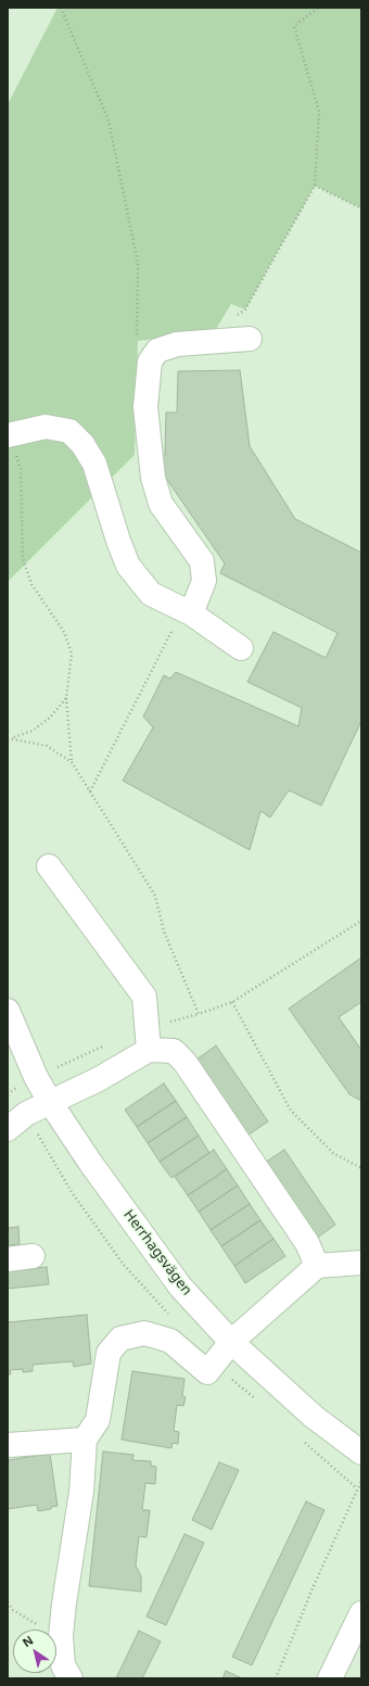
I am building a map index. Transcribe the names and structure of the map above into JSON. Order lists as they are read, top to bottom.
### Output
{
  "streets": {
    "street": ["Herrhagsvägen"]
  },
  "north": "top left"
}
